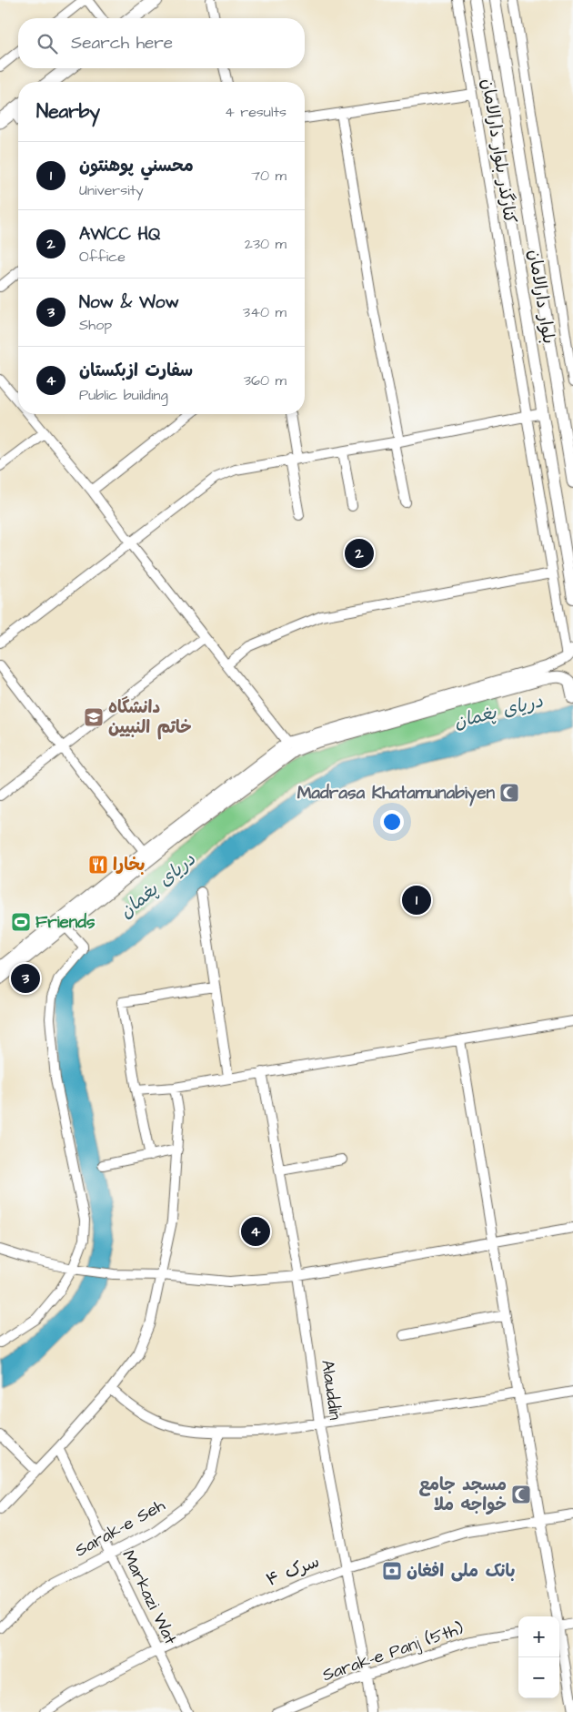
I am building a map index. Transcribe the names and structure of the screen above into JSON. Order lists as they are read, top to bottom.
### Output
{
  "streets": {
    "main road": ["بلوار دارالامان"],
    "street": [
      "کنارگذر بلوار دارالامان",
      "Alauddin",
      "Sarak-e Seh",
      "سرک ۴",
      "Markazi Wat",
      "Sarak-e Panj (5th)"
    ]
  },
  "crossings": [
    ["Alauddin", "سرک ۴"],
    ["Alauddin", "Sarak-e Panj (5th)"],
    ["Sarak-e Seh", "Markazi Wat"],
    ["سرک ۴", "Markazi Wat"]
  ],
  "water": ["دریای پغمان"],
  "places": {
    "school or university": ["دانشگاه خاتم النبیین"],
    "mosque": ["Madrasa Khatamunabiyen", "مسجد جامع خواجه ملا"],
    "restaurant": ["بخارا"],
    "sports": ["Friends"],
    "bank": ["بانک ملی افغان"]
  },
  "page": {
    "search": "Search here",
    "heading": ["Nearby", "4 results"],
    "list": [
      {
        "mark": "1",
        "name": "محسني پوهنتون",
        "note": "University",
        "value": "70 m"
      },
      {
        "mark": "2",
        "name": "AWCC HQ",
        "note": "Office",
        "value": "230 m"
      },
      {
        "mark": "3",
        "name": "Now & Wow",
        "note": "Shop",
        "value": "340 m"
      },
      {
        "mark": "4",
        "name": "سفارت ازبکستان",
        "note": "Public building",
        "value": "360 m"
      }
    ],
    "pins": [
      "2",
      "1",
      "3",
      "4"
    ],
    "map_buttons": ["+", "−"]
  }
}
